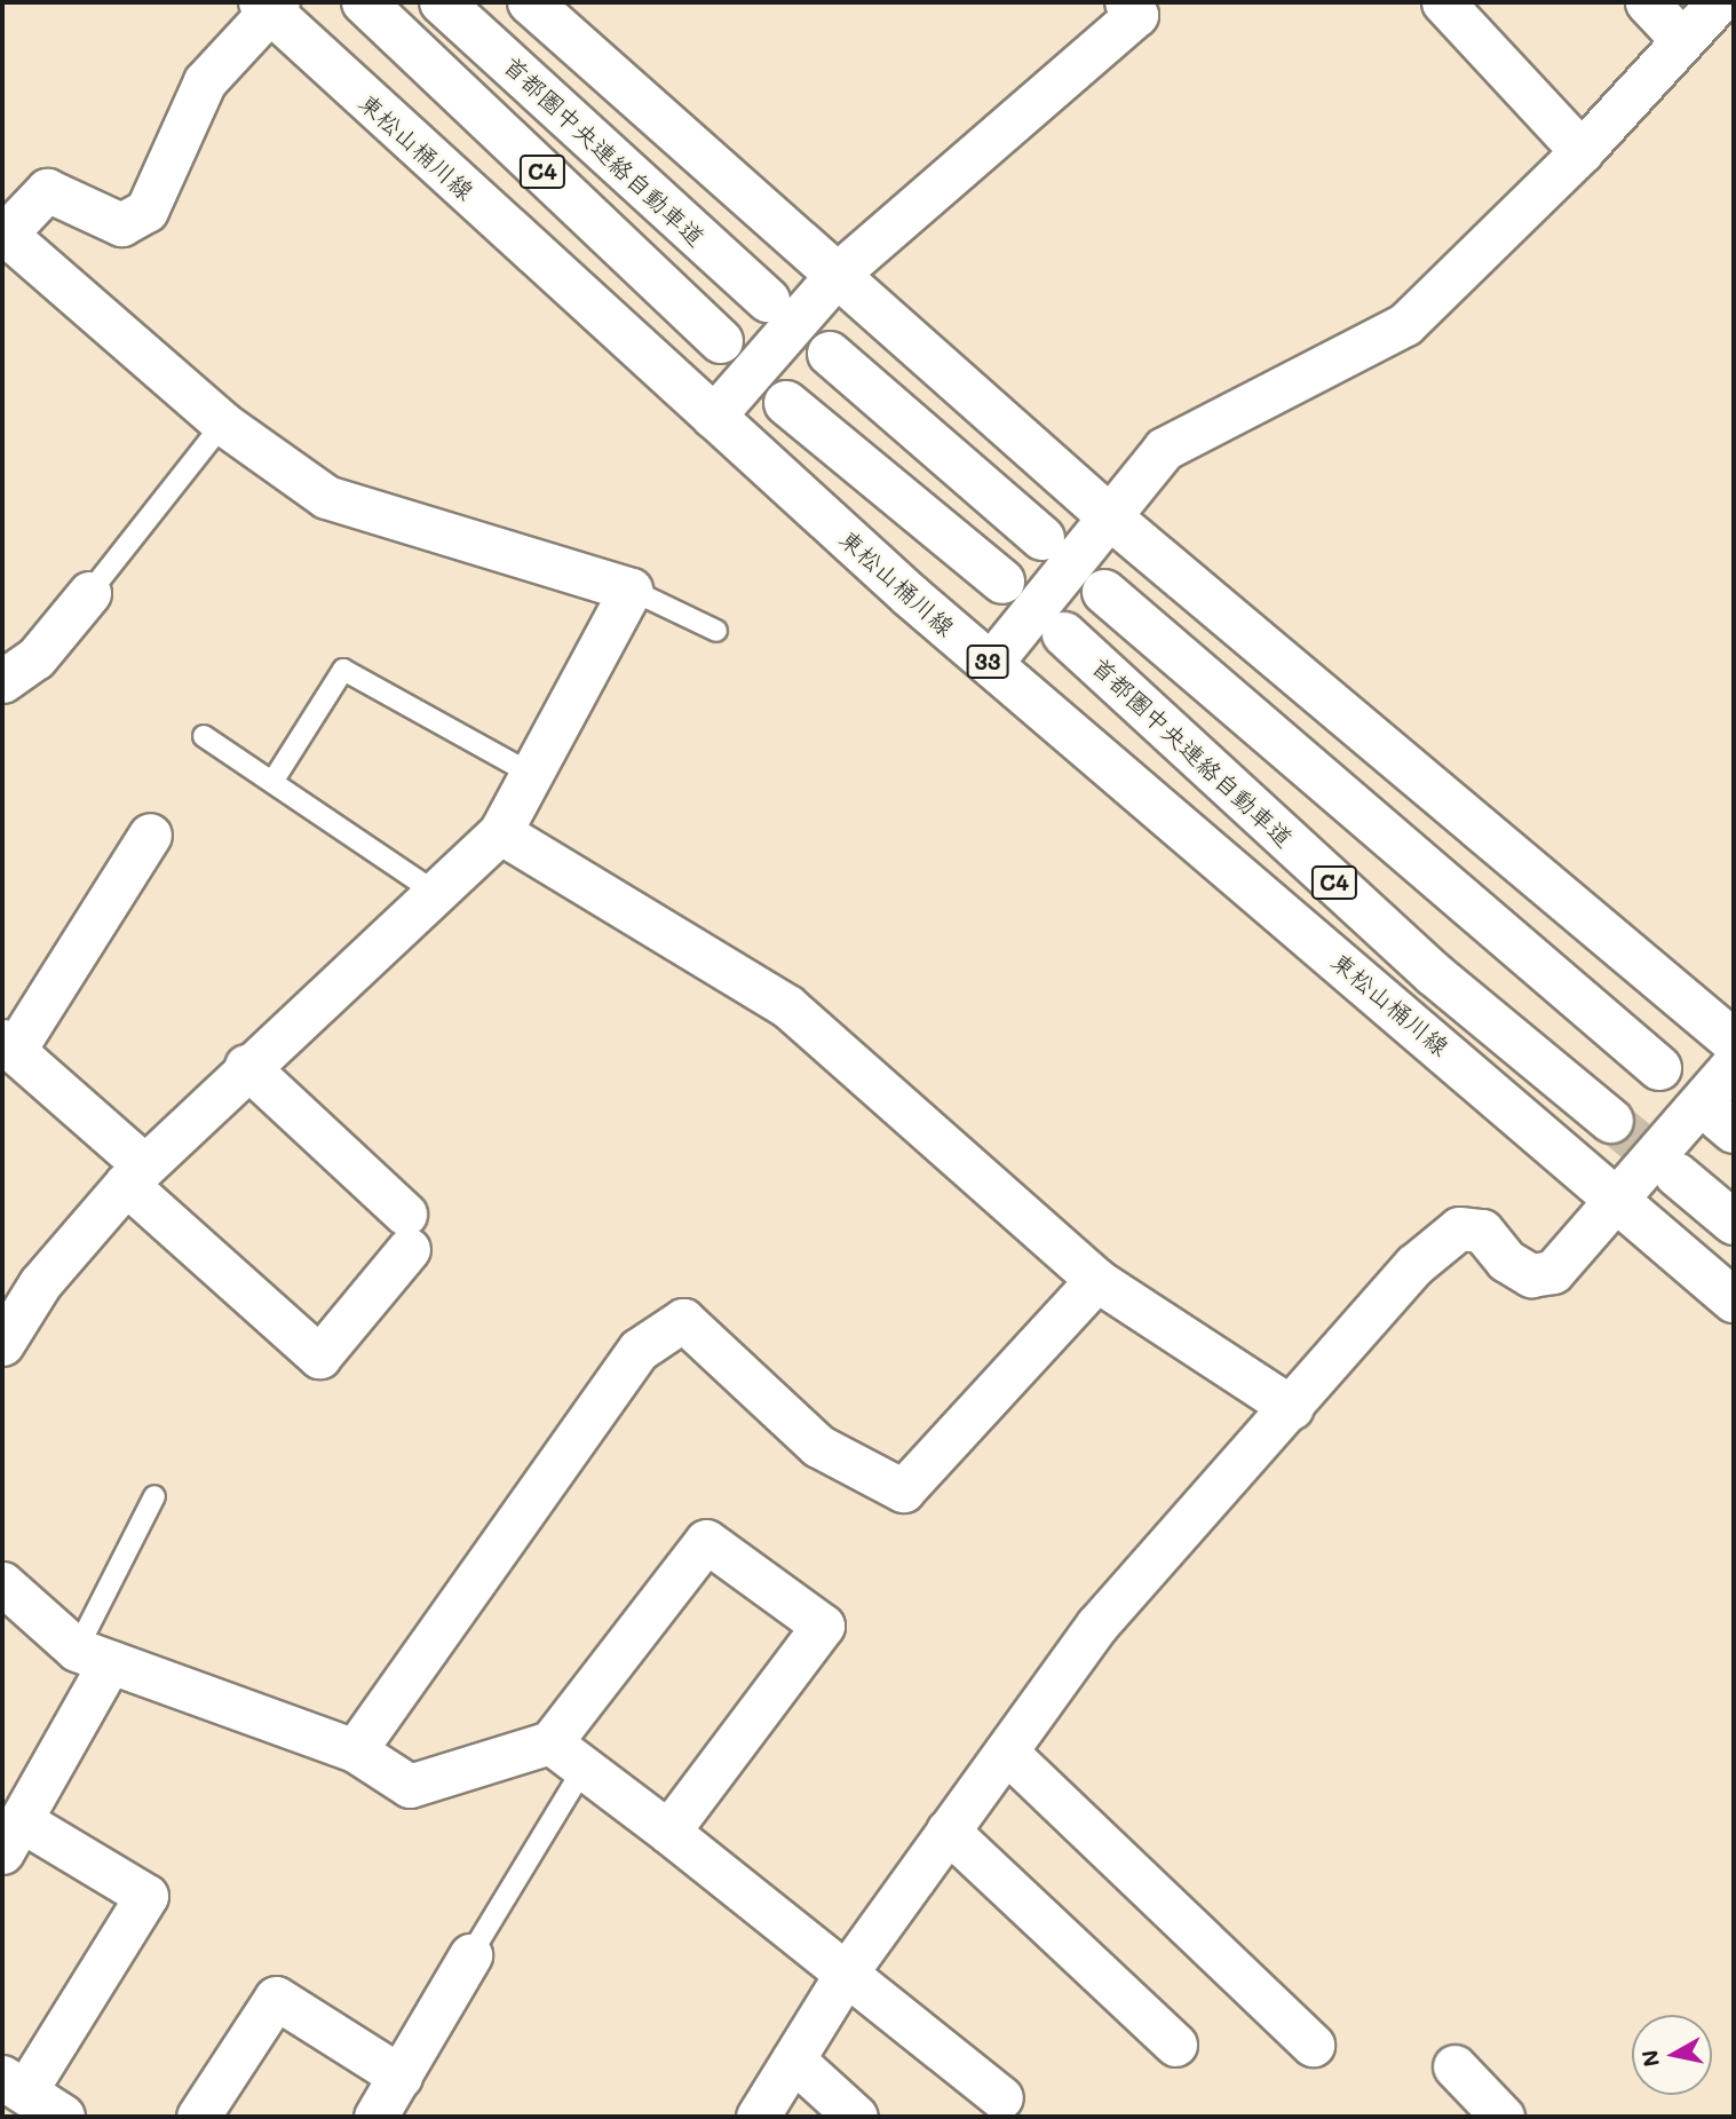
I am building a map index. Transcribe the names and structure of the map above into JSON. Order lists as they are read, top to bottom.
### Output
{
  "streets": {
    "main road": [
      "東松山桶川線",
      "首都圏中央連絡自動車道",
      "C4",
      "33"
    ]
  },
  "north": "left"
}
